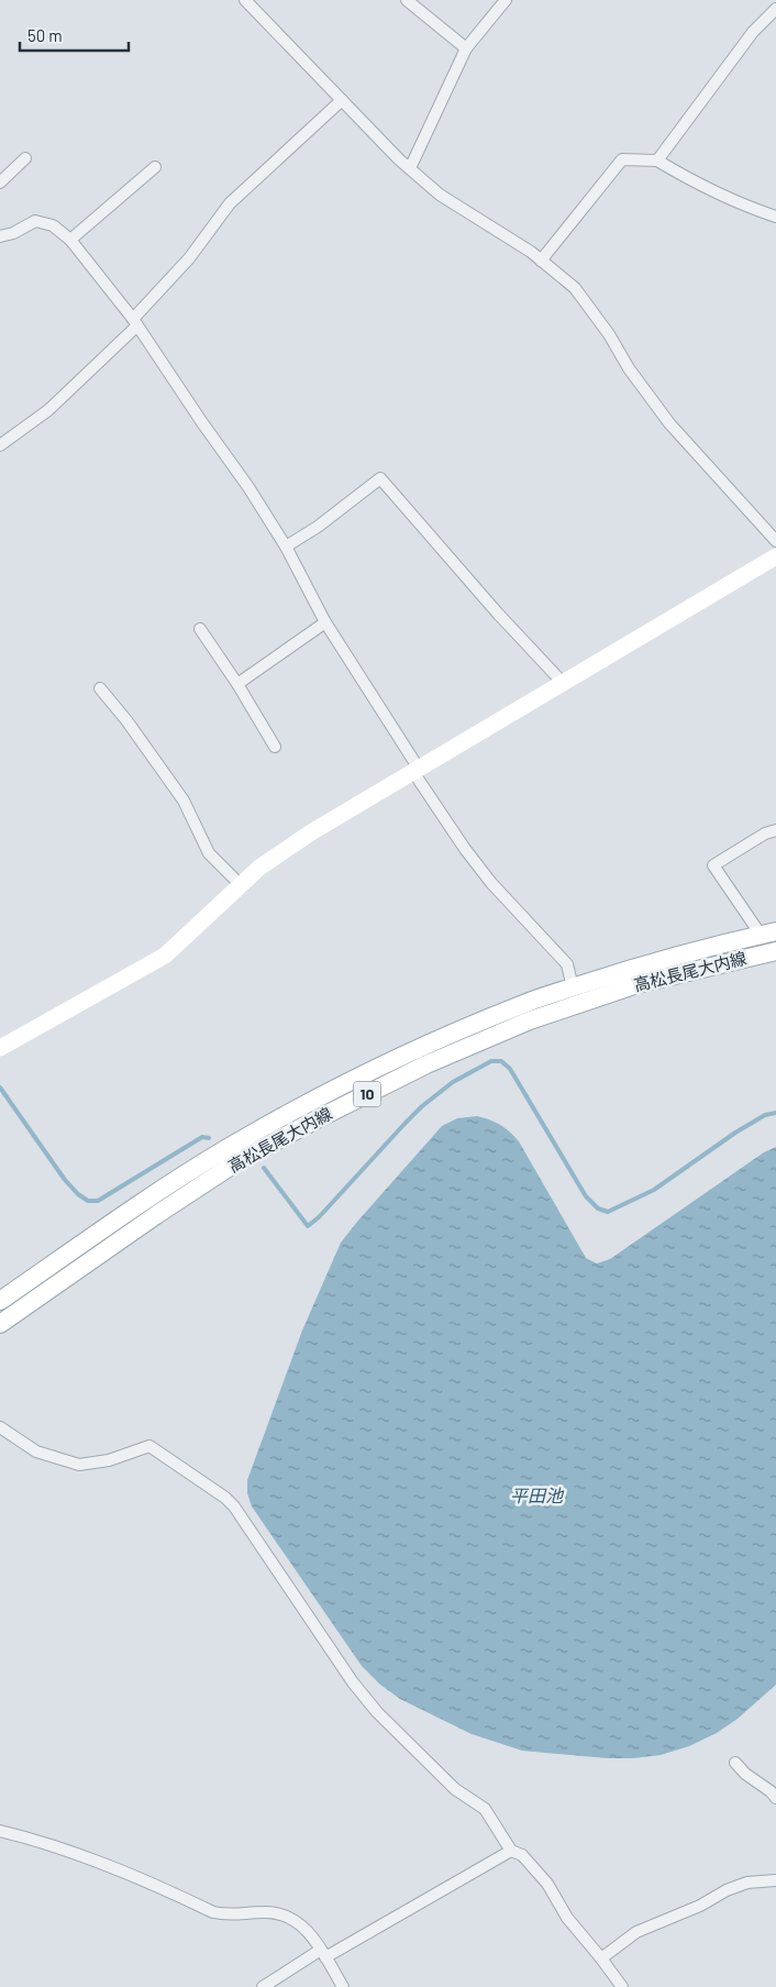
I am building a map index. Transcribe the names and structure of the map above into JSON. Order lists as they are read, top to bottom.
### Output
{
  "streets": {
    "main road": ["高松長尾大内線", "10"]
  },
  "water": ["平田池"],
  "scale_bar": "50 m"
}
